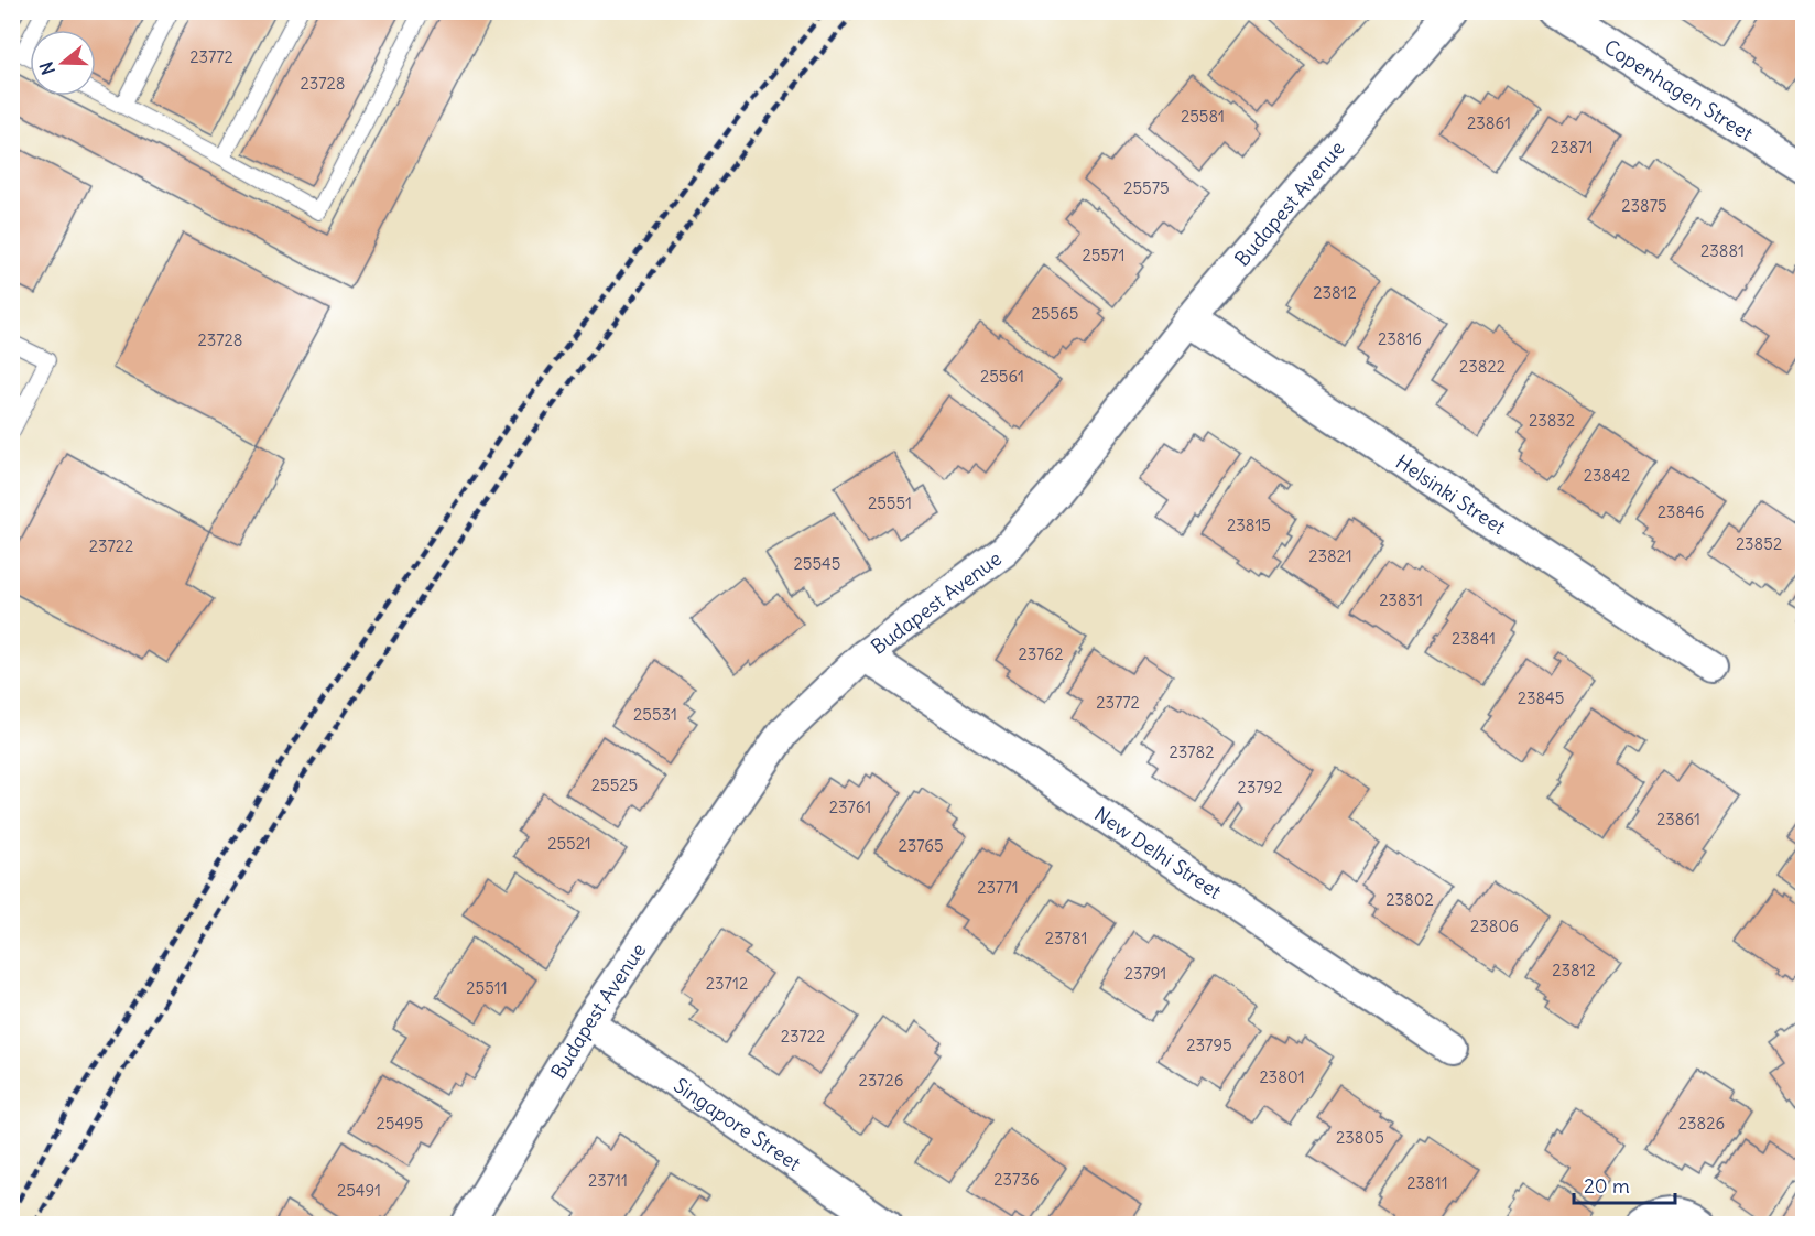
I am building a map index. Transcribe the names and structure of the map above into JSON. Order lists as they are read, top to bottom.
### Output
{
  "streets": {
    "street": [
      "Copenhagen Street",
      "Budapest Avenue",
      "Helsinki Street",
      "New Delhi Street",
      "Singapore Street"
    ]
  },
  "crossings": [
    ["Budapest Avenue", "Helsinki Street"],
    ["Budapest Avenue", "New Delhi Street"],
    ["Budapest Avenue", "Singapore Street"]
  ],
  "house_numbers": [
    "23772",
    "23728",
    "25581",
    "23861",
    "23871",
    "25575",
    "23875",
    "23881",
    "25571",
    "23812",
    "25565",
    "23816",
    "23728",
    "23822",
    "25561",
    "23832",
    "23842",
    "25551",
    "23846",
    "23815",
    "23852",
    "23722",
    "23821",
    "25545",
    "23831",
    "23841",
    "23762",
    "23845",
    "23772",
    "25531",
    "23782",
    "25525",
    "23792",
    "23761",
    "23861",
    "25521",
    "23765",
    "23771",
    "23802",
    "23806",
    "23781",
    "23812",
    "23791",
    "23712",
    "25511",
    "23722",
    "23795",
    "23801",
    "23726",
    "25495",
    "23826",
    "23805",
    "23736",
    "23711",
    "23811",
    "25491"
  ],
  "scale_bar": "20 m",
  "north": "left"
}
